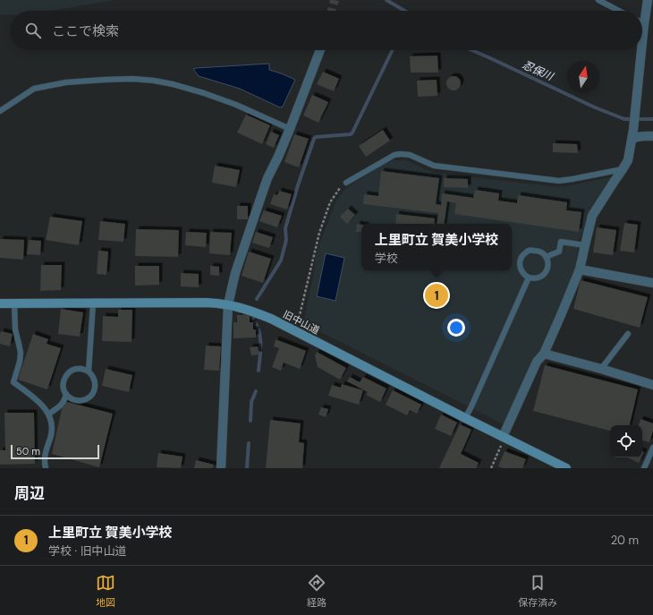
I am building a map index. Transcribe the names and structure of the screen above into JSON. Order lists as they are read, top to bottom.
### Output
{
  "streets": {
    "main road": ["旧中山道"]
  },
  "water": ["忍保川"],
  "scale_bar": "50 m",
  "north": "top",
  "page": {
    "search": "ここで検索",
    "popup": ["上里町立 賀美小学校", "学校"],
    "pins": "1",
    "scale": "50 m",
    "heading": "周辺",
    "list": [
      {
        "mark": "1",
        "name": "上里町立 賀美小学校",
        "note": "学校 · 旧中山道",
        "value": "20 m"
      }
    ],
    "nav": ["地図", "経路", "保存済み"]
  }
}
